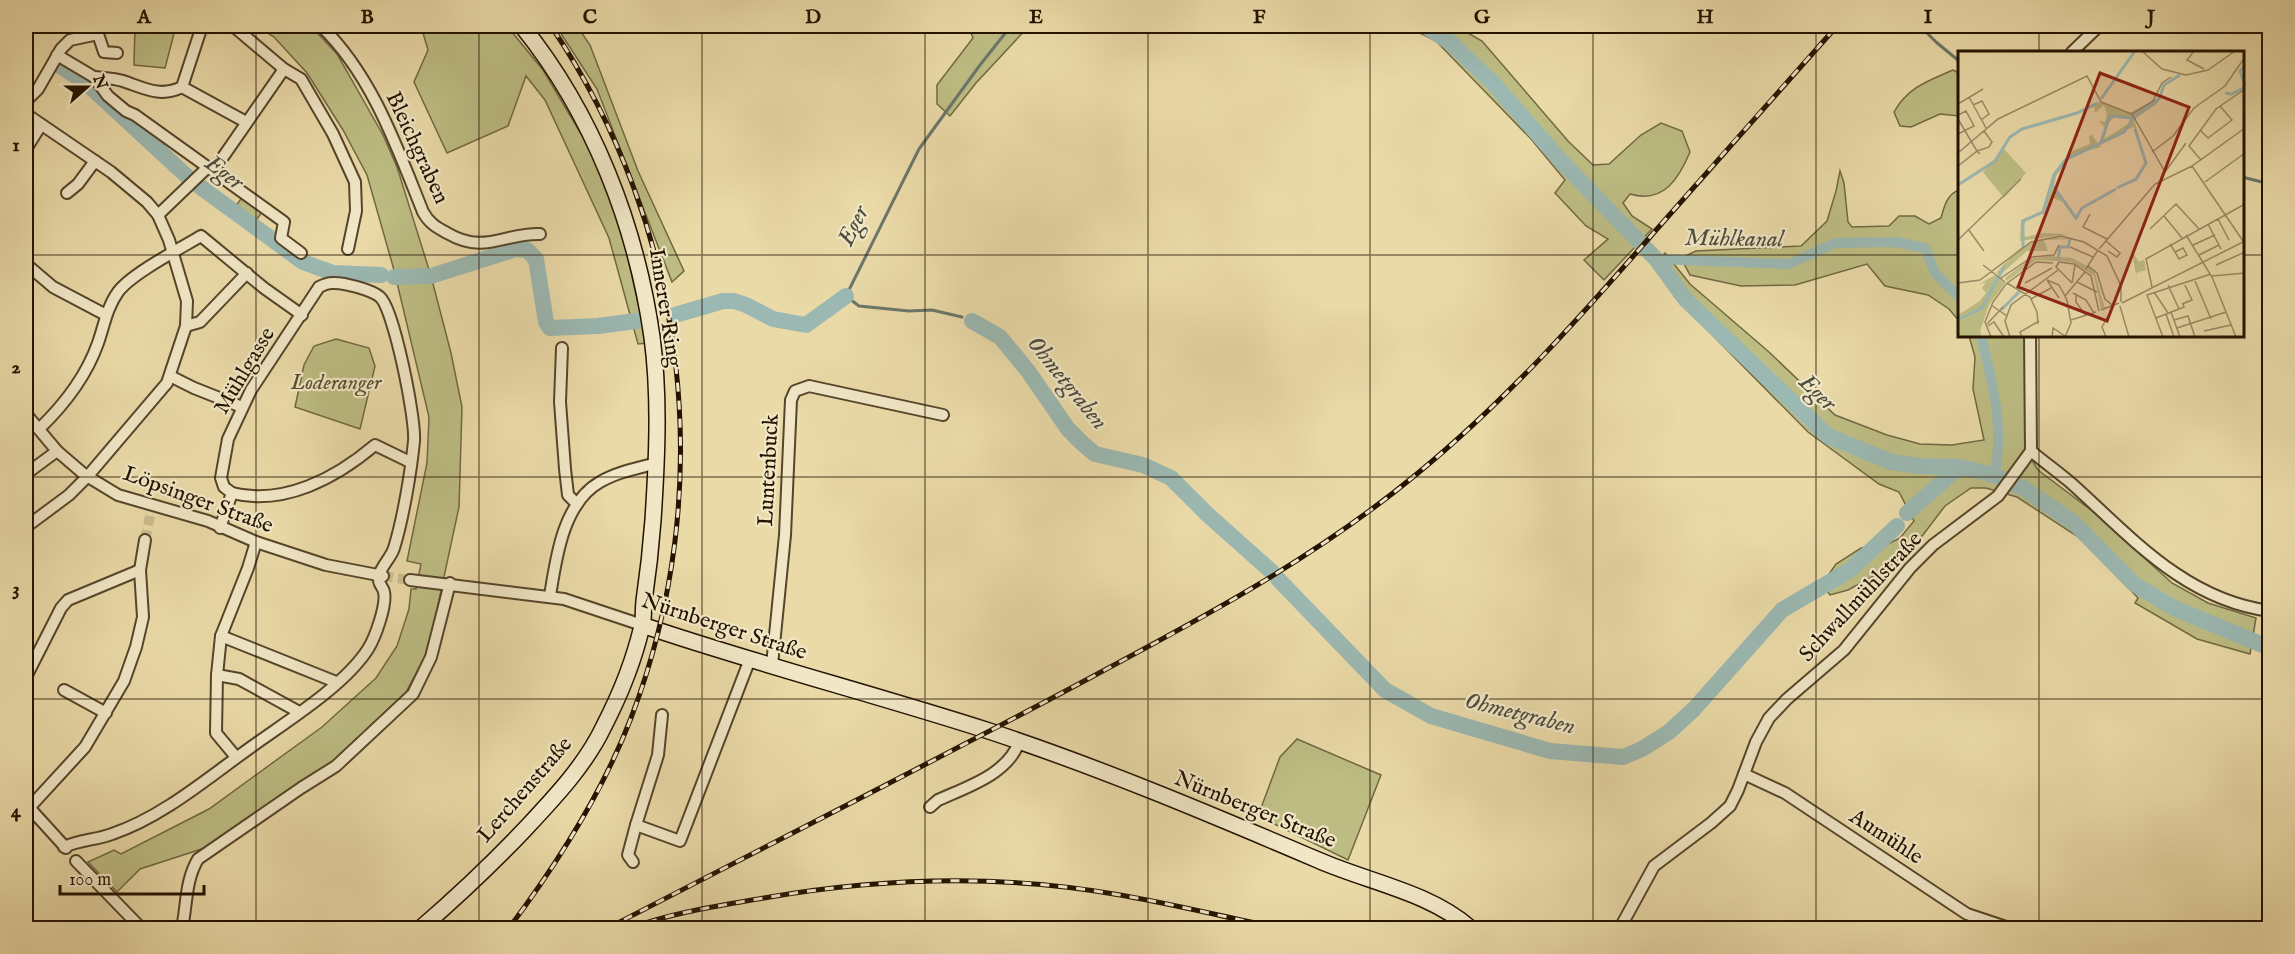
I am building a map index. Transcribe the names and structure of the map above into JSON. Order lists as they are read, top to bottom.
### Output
{
  "streets": {
    "main road": ["Innerer Ring", "Nürnberger Straße", "Lerchenstraße"],
    "street": [
      "Bleichgraben",
      "Mühlgasse",
      "Luntenbuck",
      "Löpsinger Straße",
      "Schwallmühlstraße",
      "Aumühle"
    ]
  },
  "crossings": [
    ["Innerer Ring", "Nürnberger Straße"],
    ["Innerer Ring", "Lerchenstraße"],
    ["Luntenbuck", "Nürnberger Straße"],
    ["Schwallmühlstraße", "Aumühle"],
    ["Nürnberger Straße", "Lerchenstraße"]
  ],
  "water": ["Eger", "Mühlkanal", "Ohmetgraben"],
  "parks": ["Loderanger"],
  "scale_bar": "100 m",
  "north": "right",
  "grid": {
    "columns": [
      "A",
      "B",
      "C",
      "D",
      "E",
      "F",
      "G",
      "H",
      "I",
      "J"
    ],
    "rows": [
      "1",
      "2",
      "3",
      "4"
    ]
  }
}
